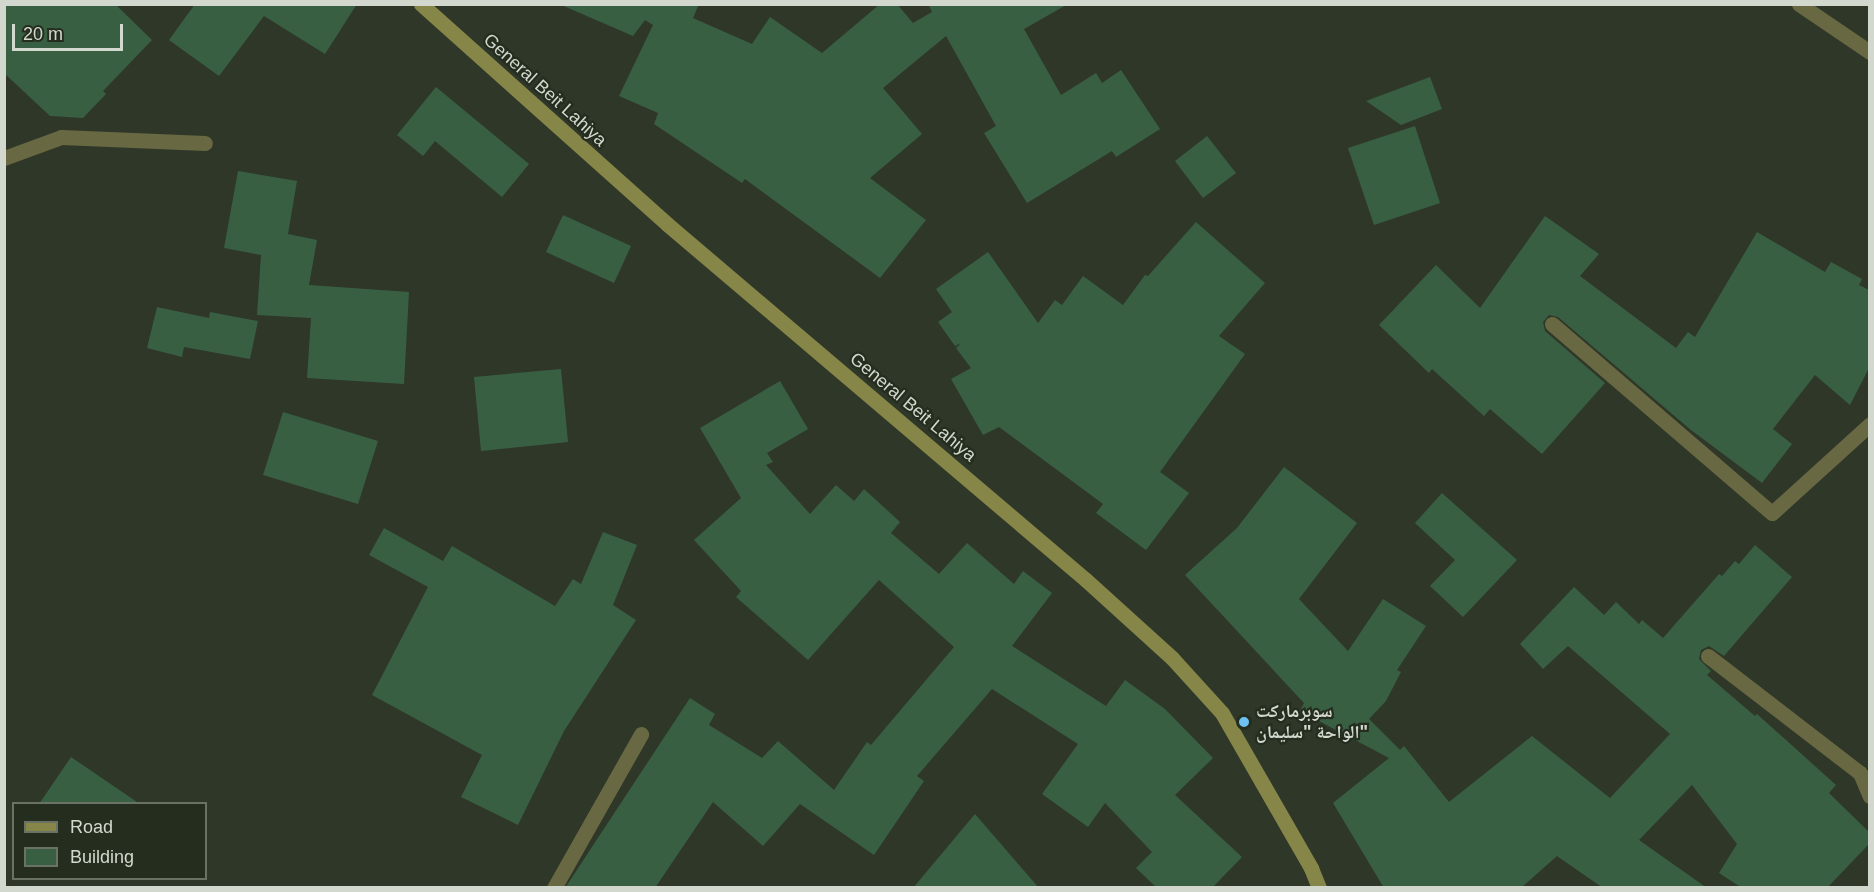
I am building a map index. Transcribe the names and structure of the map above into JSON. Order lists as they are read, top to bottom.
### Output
{
  "streets": {
    "main road": ["General Beit Lahiya"]
  },
  "places": ["سوبرماركت الواحة \"سليمان\""],
  "legend": ["Road", "Building"],
  "scale_bar": "20 m"
}
